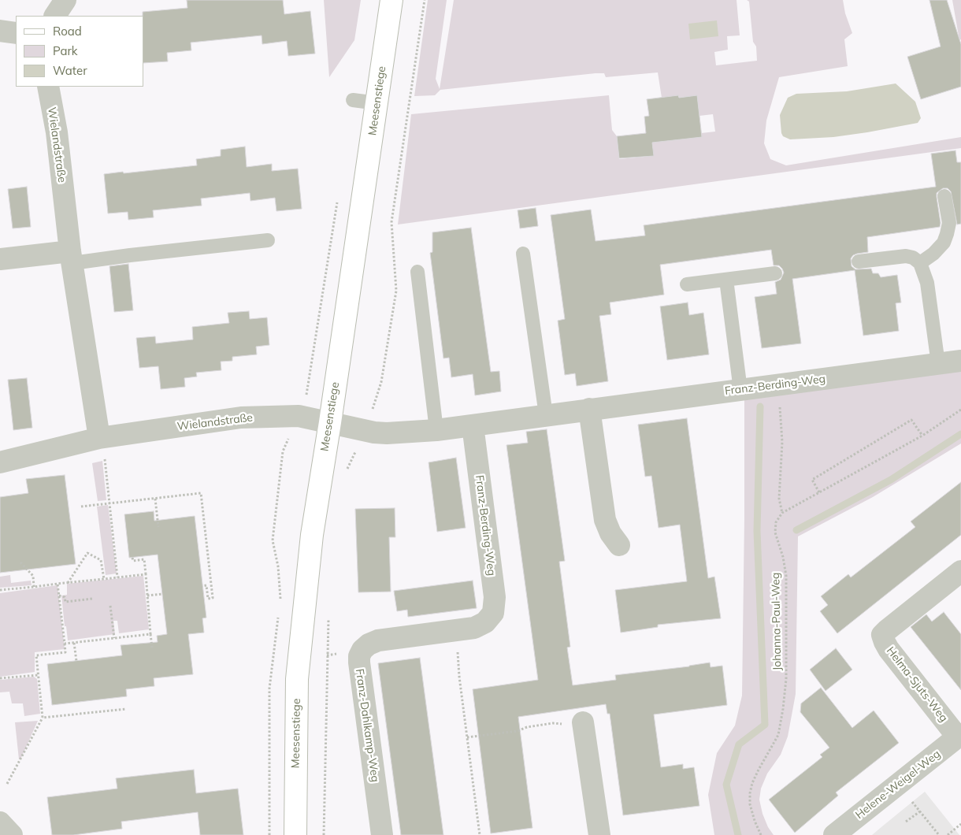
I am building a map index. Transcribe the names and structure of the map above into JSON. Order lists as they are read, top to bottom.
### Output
{
  "streets": {
    "street": [
      "Meesenstiege",
      "Wielandstraße",
      "Franz-Berding-Weg",
      "Helma-Sjuts-Weg",
      "Franz-Dahlkamp-Weg",
      "Helene-Weigel-Weg"
    ],
    "path": ["Johanna-Paul-Weg"]
  },
  "crossings": [
    ["Meesenstiege", "Wielandstraße"],
    ["Meesenstiege", "Franz-Berding-Weg"],
    ["Wielandstraße", "Franz-Berding-Weg"],
    ["Franz-Berding-Weg", "Franz-Dahlkamp-Weg"],
    ["Helma-Sjuts-Weg", "Helene-Weigel-Weg"]
  ],
  "legend": ["Road", "Park", "Water"]
}
